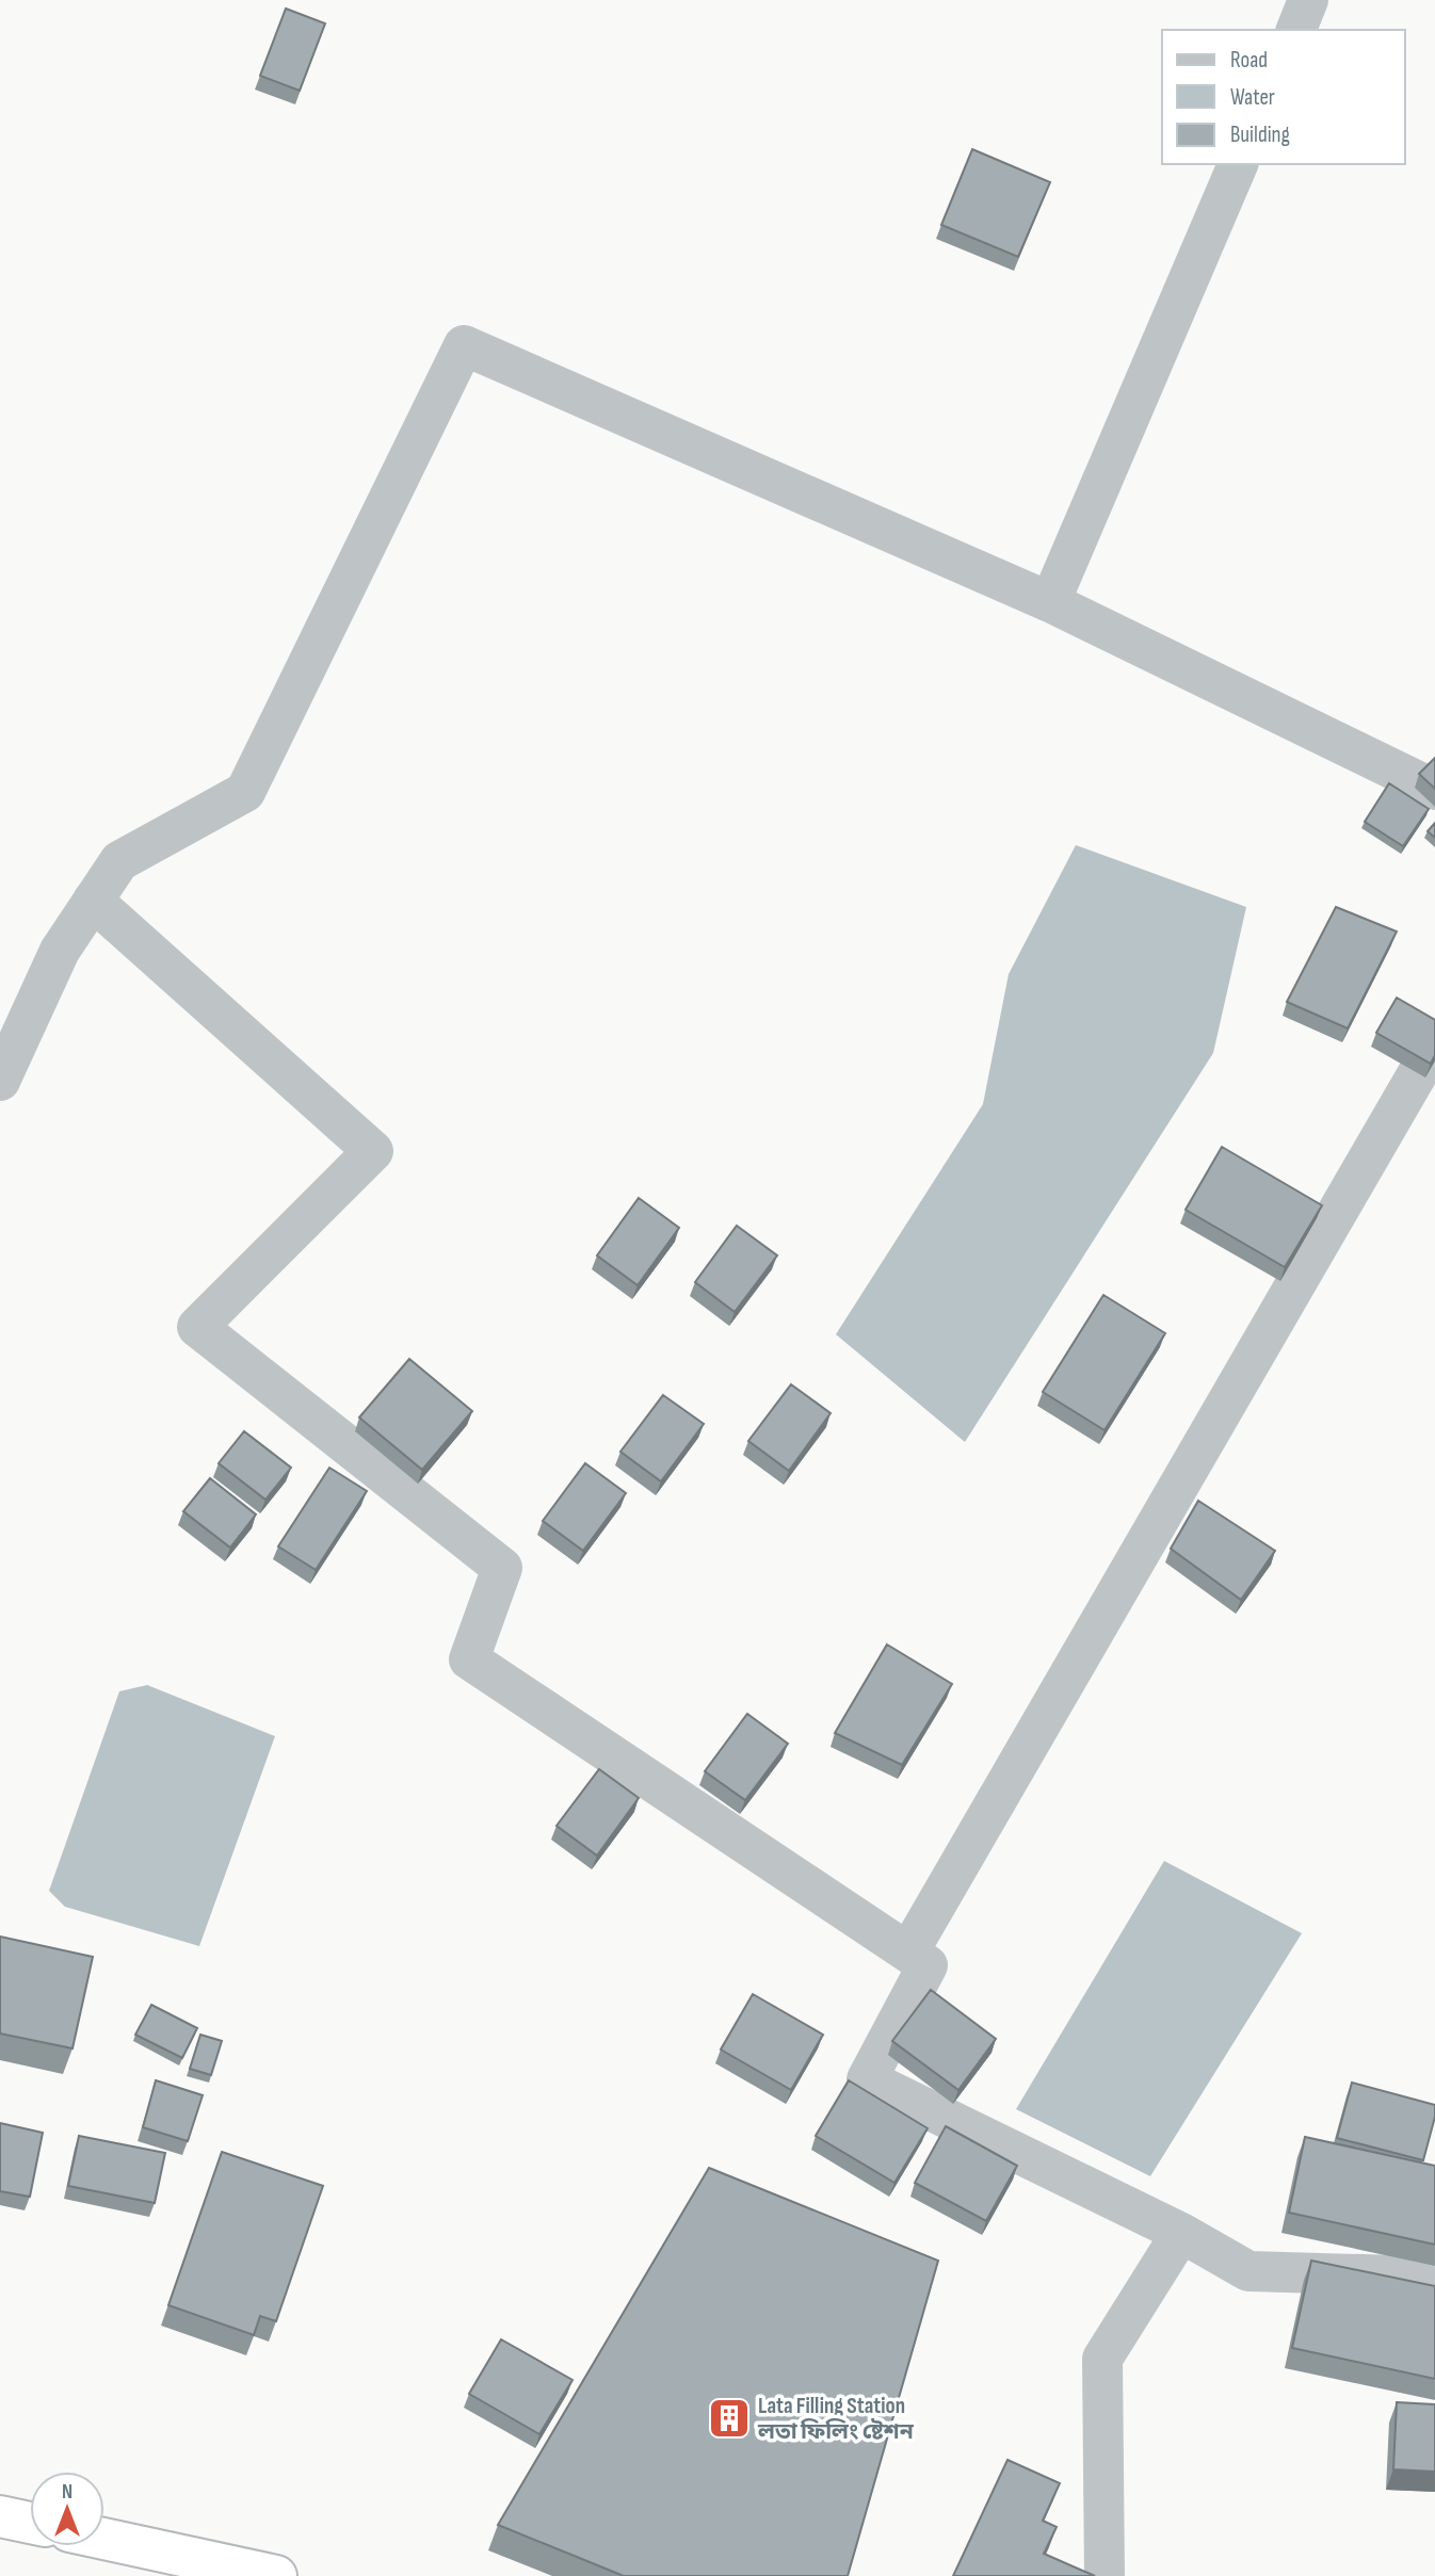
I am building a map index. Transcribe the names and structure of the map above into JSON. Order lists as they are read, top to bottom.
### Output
{
  "places": {
    "building": ["Lata Filling Station লতা ফিলিং ষ্টেশন"]
  },
  "legend": ["Road", "Water", "Building"],
  "north": "top"
}
